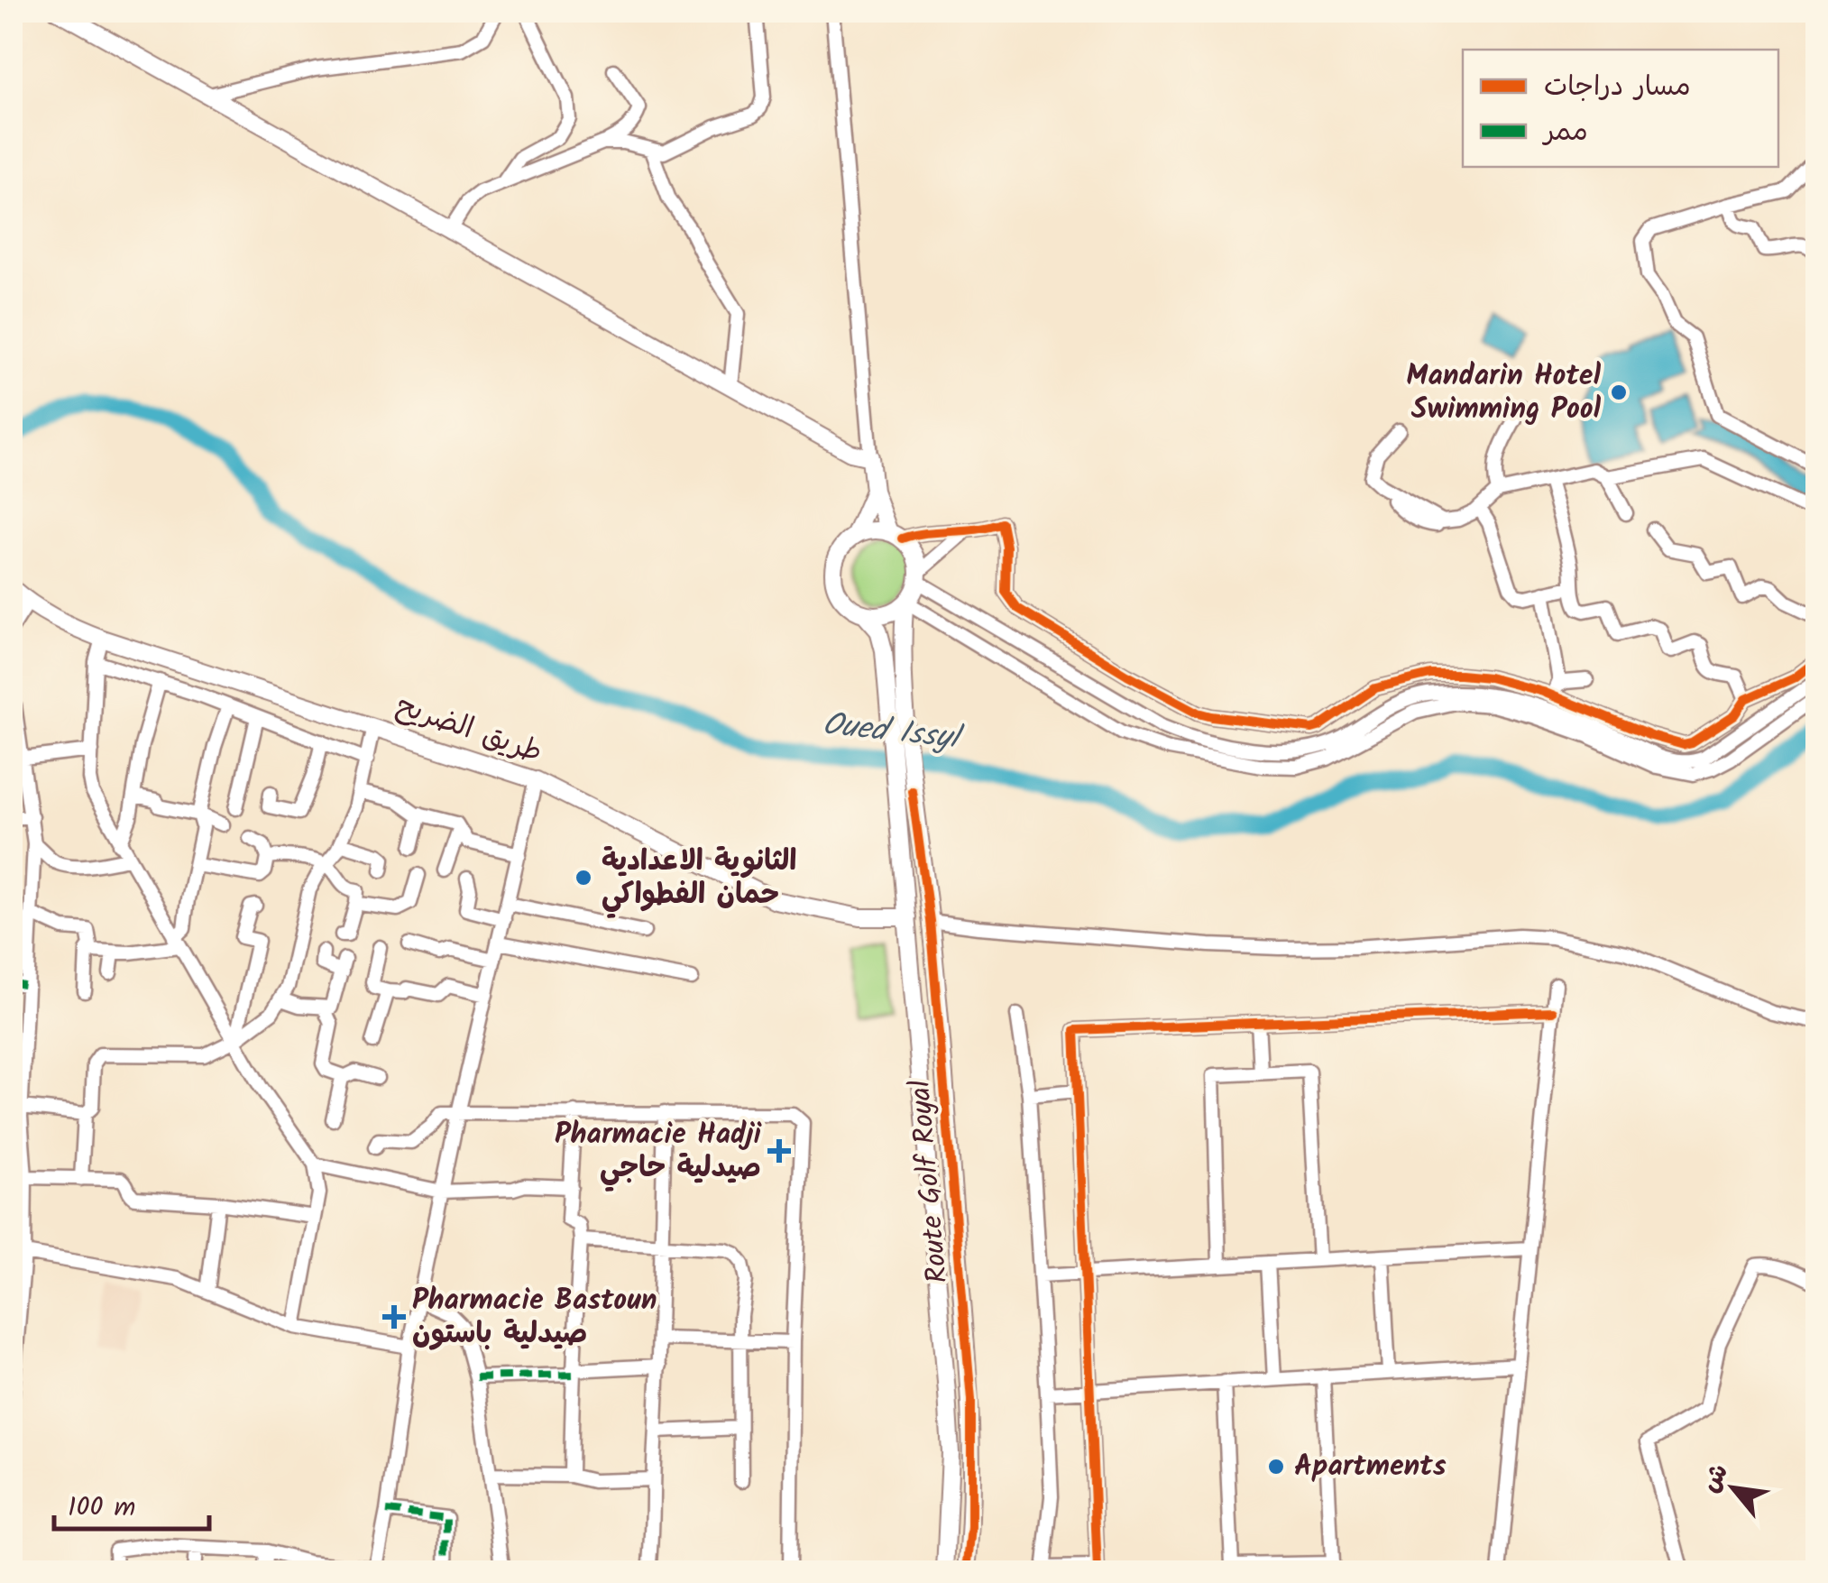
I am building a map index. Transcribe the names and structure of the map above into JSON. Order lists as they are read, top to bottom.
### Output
{
  "streets": {
    "street": ["طريق الضريح", "Route Golf Royal"]
  },
  "crossings": [
    ["طريق الضريح", "Route Golf Royal"]
  ],
  "water": ["Oued Issyl"],
  "places": {
    "other": ["Mandarin Hotel Swimming Pool", "الثانوية الاعدادية حمان الفطواكي", "Apartments"],
    "health": ["Pharmacie Hadji صيدلية حاجي", "Pharmacie Bastoun صيدلية باستون"]
  },
  "legend": ["مسار دراجات", "ممر"],
  "scale_bar": "100 m",
  "north": "top left"
}
